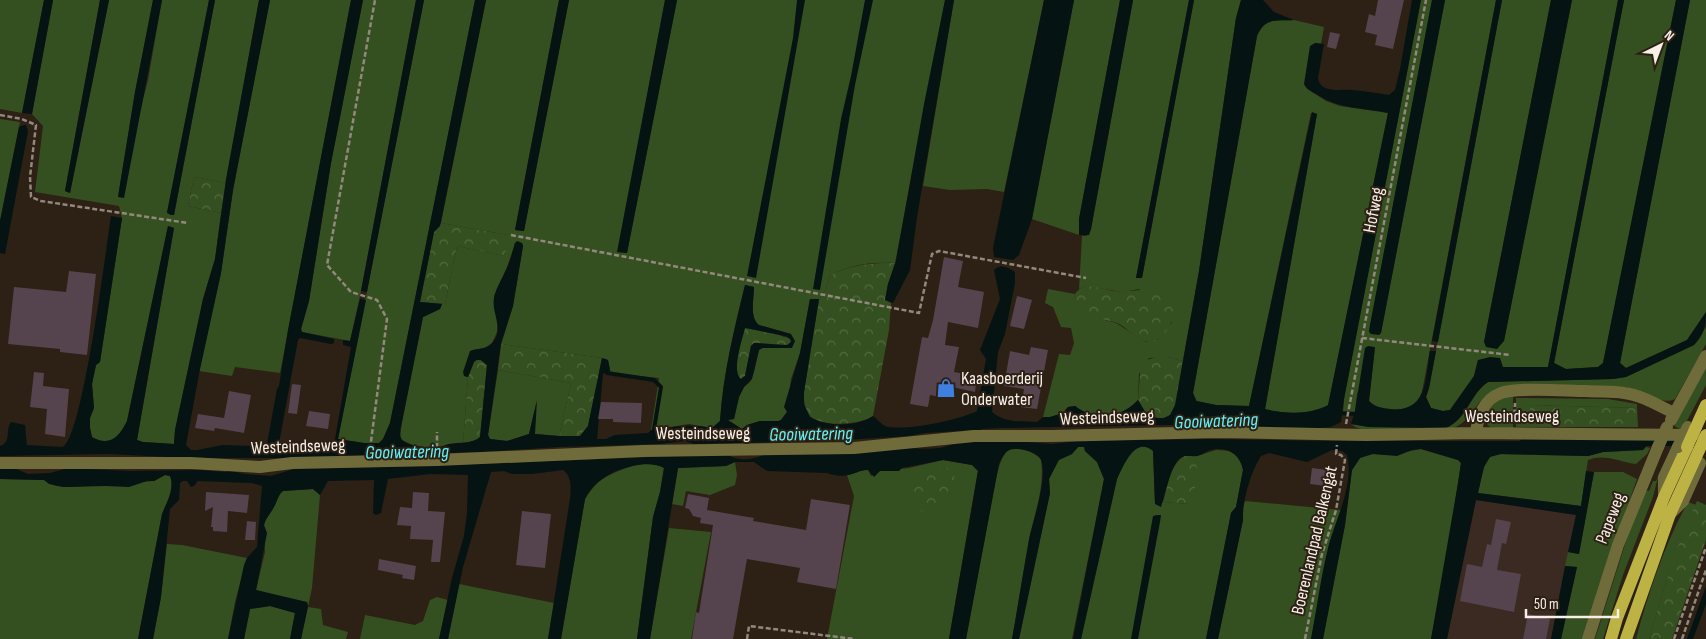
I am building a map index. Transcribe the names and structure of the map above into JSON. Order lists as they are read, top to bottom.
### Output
{
  "streets": {
    "street": ["Westeindseweg", "Papeweg"],
    "path": ["Hofweg", "Boerenlandpad Balkengat"]
  },
  "water": ["Gooiwatering"],
  "places": {
    "shop": ["Kaasboerderij Onderwater"]
  },
  "scale_bar": "50 m",
  "north": "top right"
}
